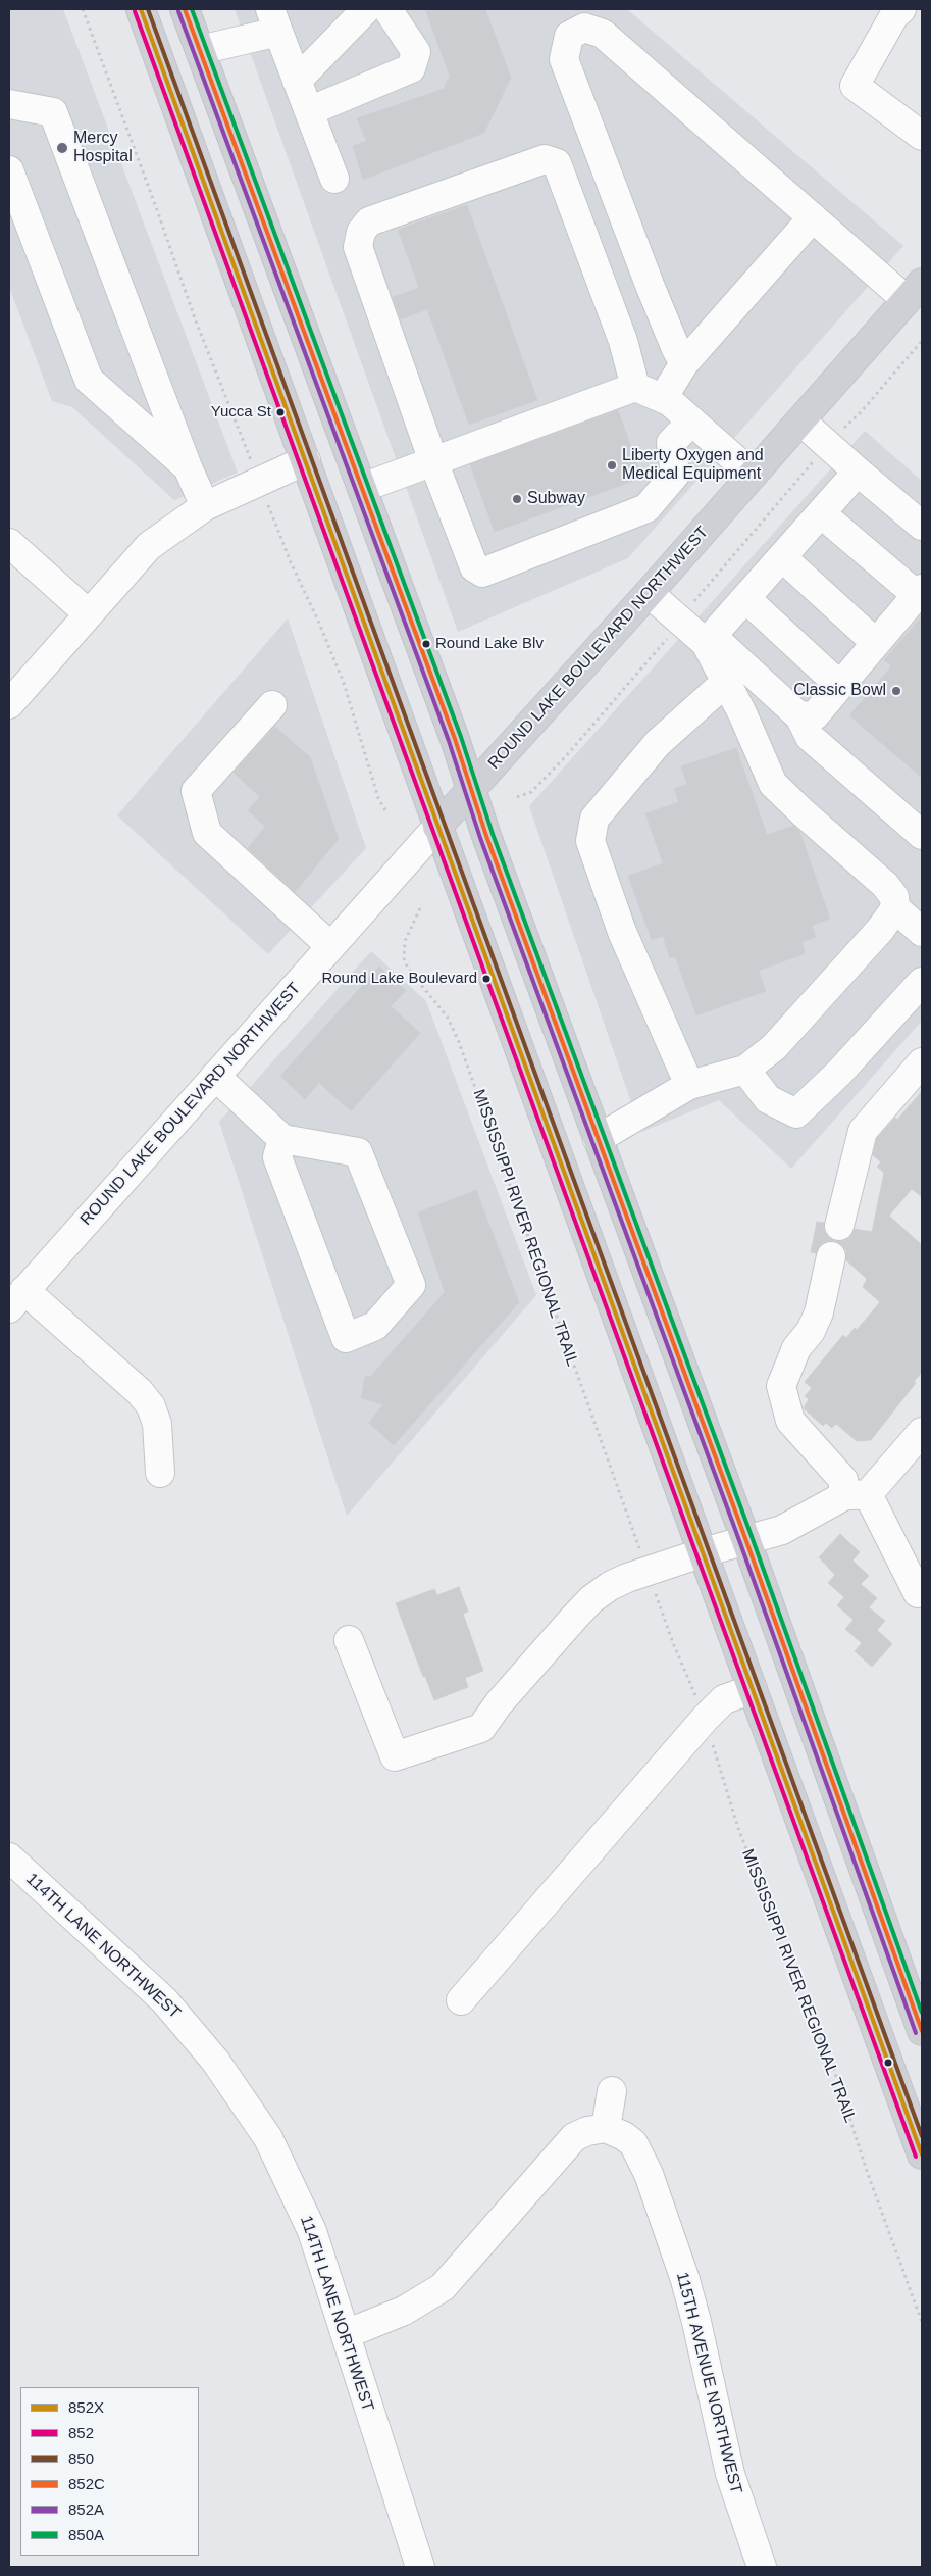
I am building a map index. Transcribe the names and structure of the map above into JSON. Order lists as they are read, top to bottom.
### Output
{
  "streets": {
    "main road": ["ROUND LAKE BOULEVARD NORTHWEST"],
    "street": ["114TH LANE NORTHWEST", "115TH AVENUE NORTHWEST"],
    "path": ["MISSISSIPPI RIVER REGIONAL TRAIL"]
  },
  "places": [
    "Mercy Hospital",
    "Yucca St",
    "Liberty Oxygen and Medical Equipment",
    "Subway",
    "Round Lake Blv",
    "Classic Bowl",
    "Round Lake Boulevard"
  ],
  "lines": [
    "transit line 852X",
    "transit line 850",
    "transit line 852C",
    "transit line 850A",
    "transit line 852",
    "transit line 852A"
  ],
  "legend": [
    "852X",
    "852",
    "850",
    "852C",
    "852A",
    "850A"
  ]
}
